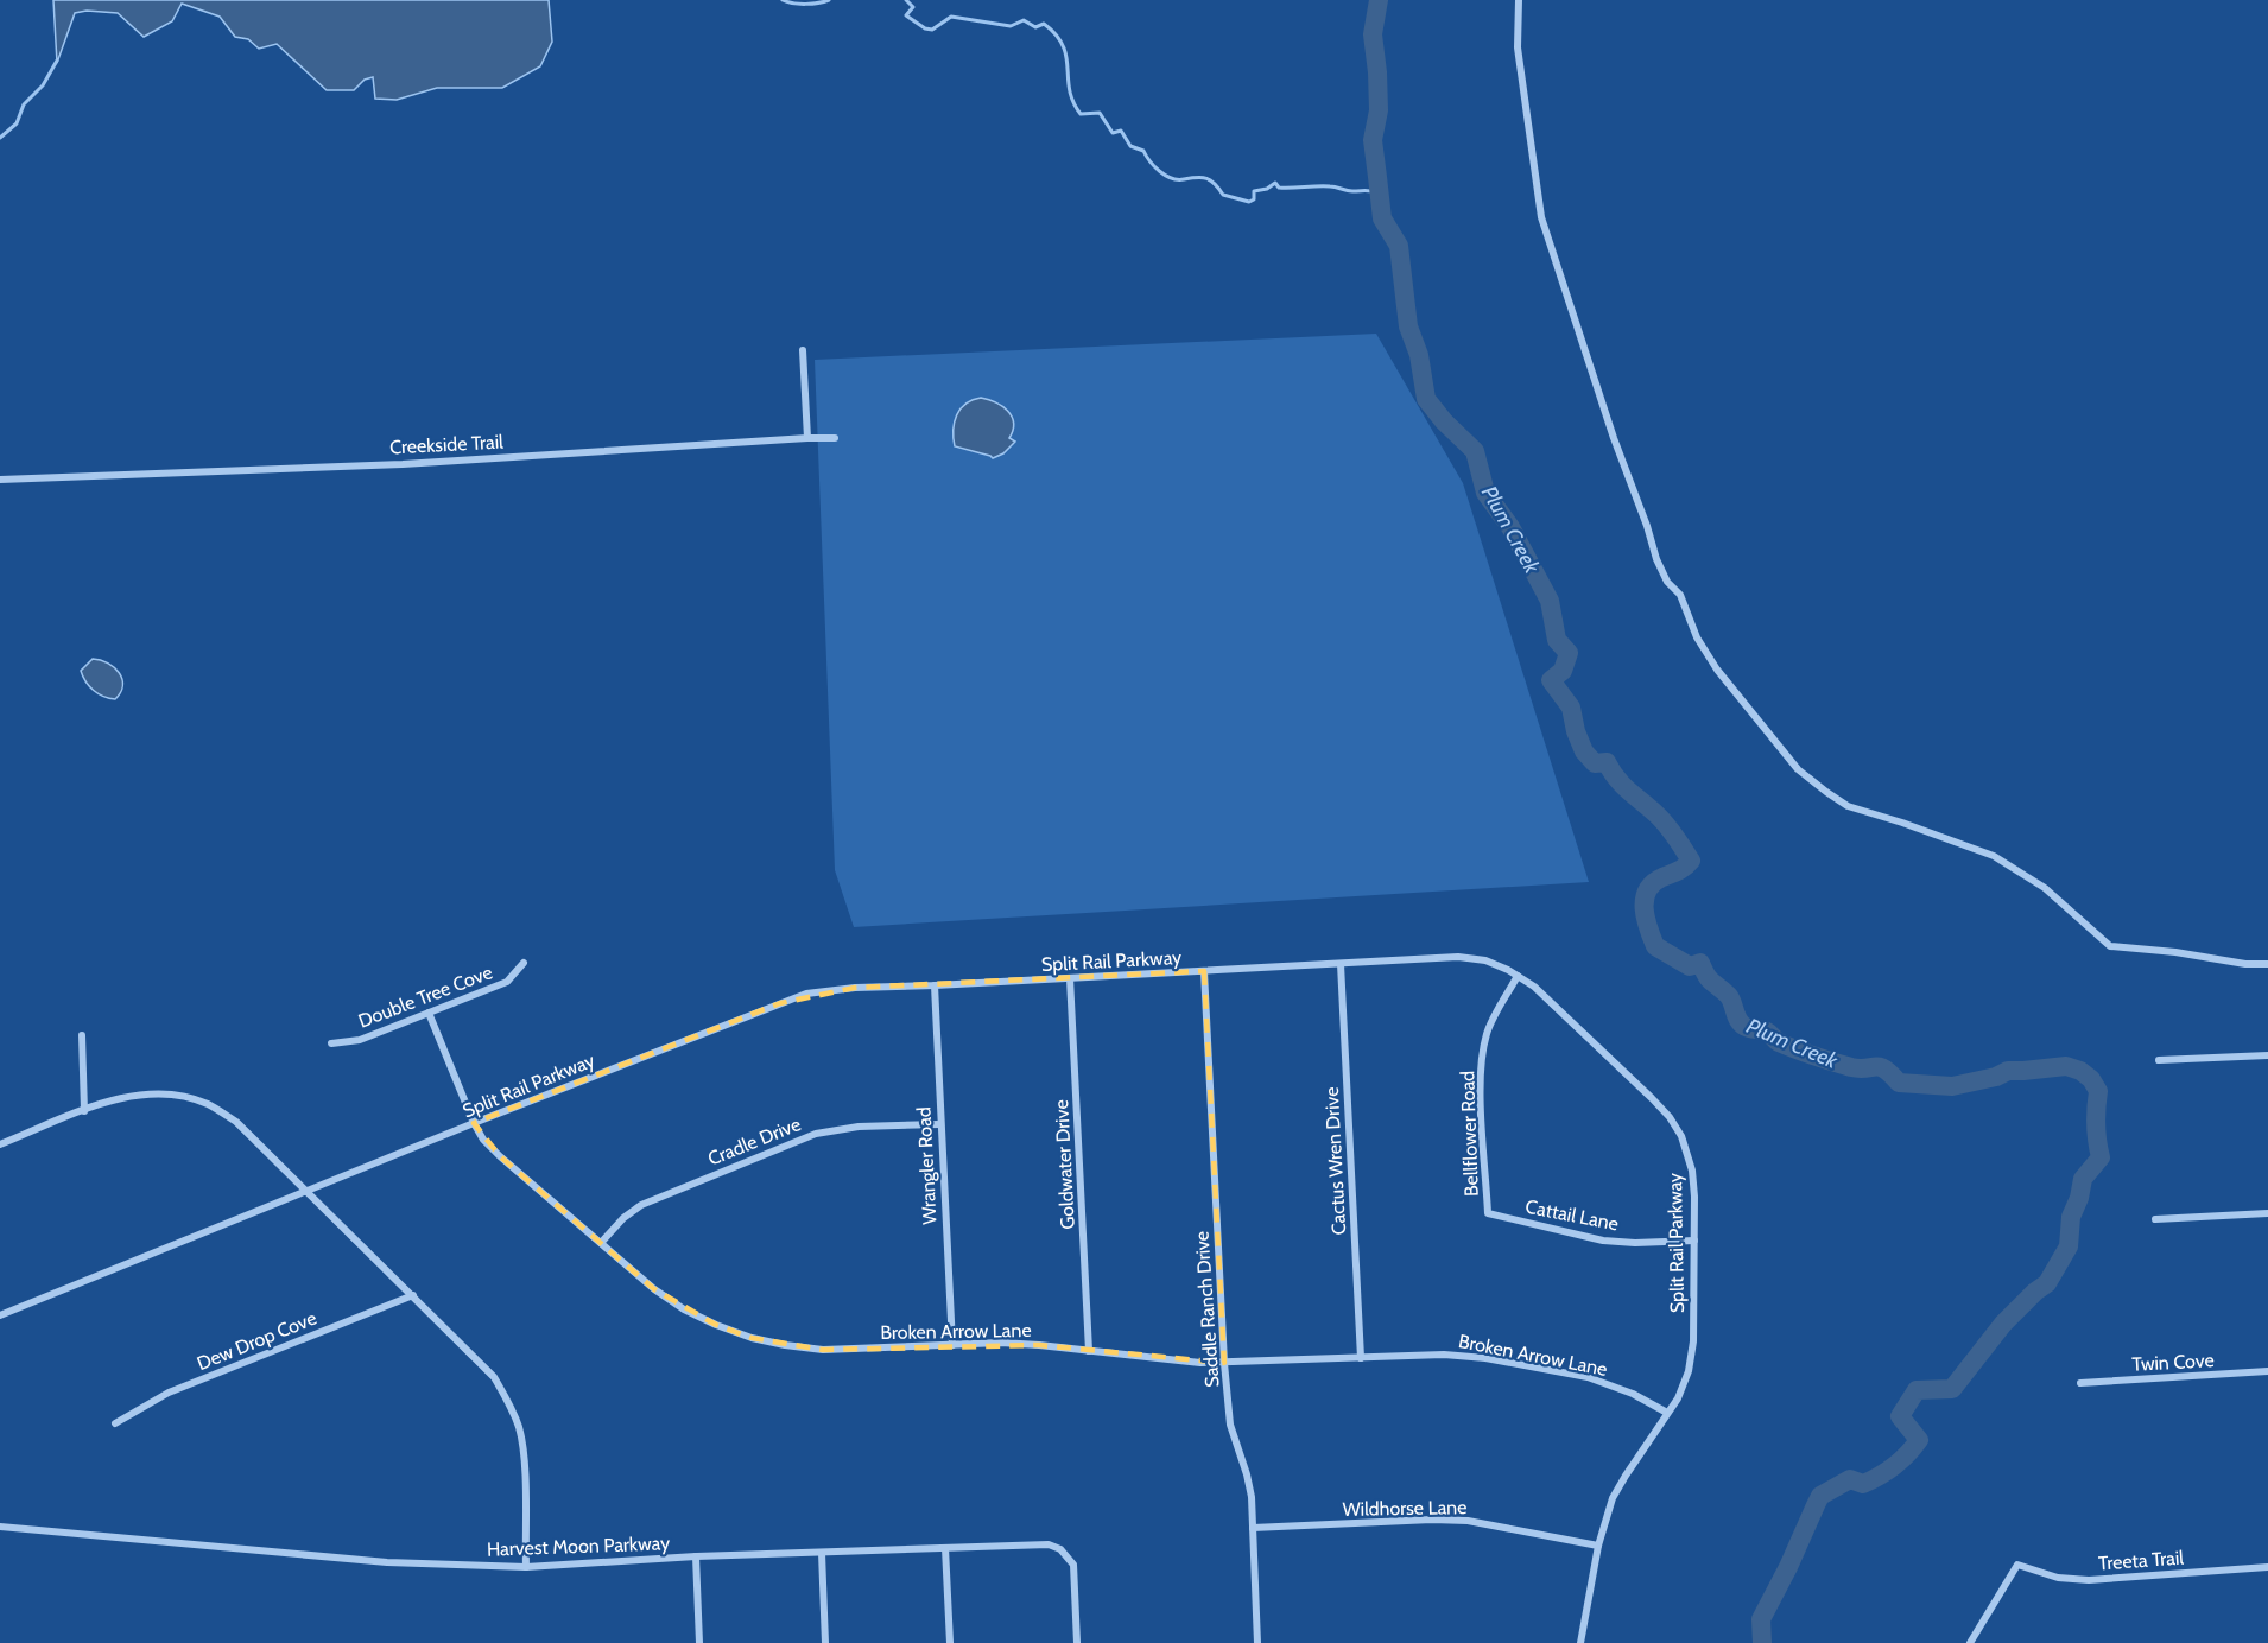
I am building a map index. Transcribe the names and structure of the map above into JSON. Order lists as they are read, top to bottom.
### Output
{
  "streets": {
    "street": [
      "Creekside Trail",
      "Split Rail Parkway",
      "Double Tree Cove",
      "Bellflower Road",
      "Cradle Drive",
      "Cactus Wren Drive",
      "Goldwater Drive",
      "Wrangler Road",
      "Cattail Lane",
      "Saddle Ranch Drive",
      "Broken Arrow Lane",
      "Dew Drop Cove",
      "Twin Cove",
      "Wildhorse Lane",
      "Harvest Moon Parkway",
      "Treeta Trail"
    ]
  },
  "crossings": [
    ["Split Rail Parkway", "Bellflower Road"],
    ["Split Rail Parkway", "Cactus Wren Drive"],
    ["Split Rail Parkway", "Goldwater Drive"],
    ["Split Rail Parkway", "Wrangler Road"],
    ["Split Rail Parkway", "Cattail Lane"],
    ["Split Rail Parkway", "Saddle Ranch Drive"],
    ["Split Rail Parkway", "Broken Arrow Lane"],
    ["Split Rail Parkway", "Wildhorse Lane"],
    ["Double Tree Cove", "Broken Arrow Lane"],
    ["Bellflower Road", "Cattail Lane"],
    ["Cradle Drive", "Wrangler Road"],
    ["Cradle Drive", "Broken Arrow Lane"],
    ["Cactus Wren Drive", "Broken Arrow Lane"],
    ["Goldwater Drive", "Broken Arrow Lane"],
    ["Wrangler Road", "Broken Arrow Lane"],
    ["Saddle Ranch Drive", "Broken Arrow Lane"],
    ["Saddle Ranch Drive", "Wildhorse Lane"]
  ],
  "water": ["Plum Creek"]
}
